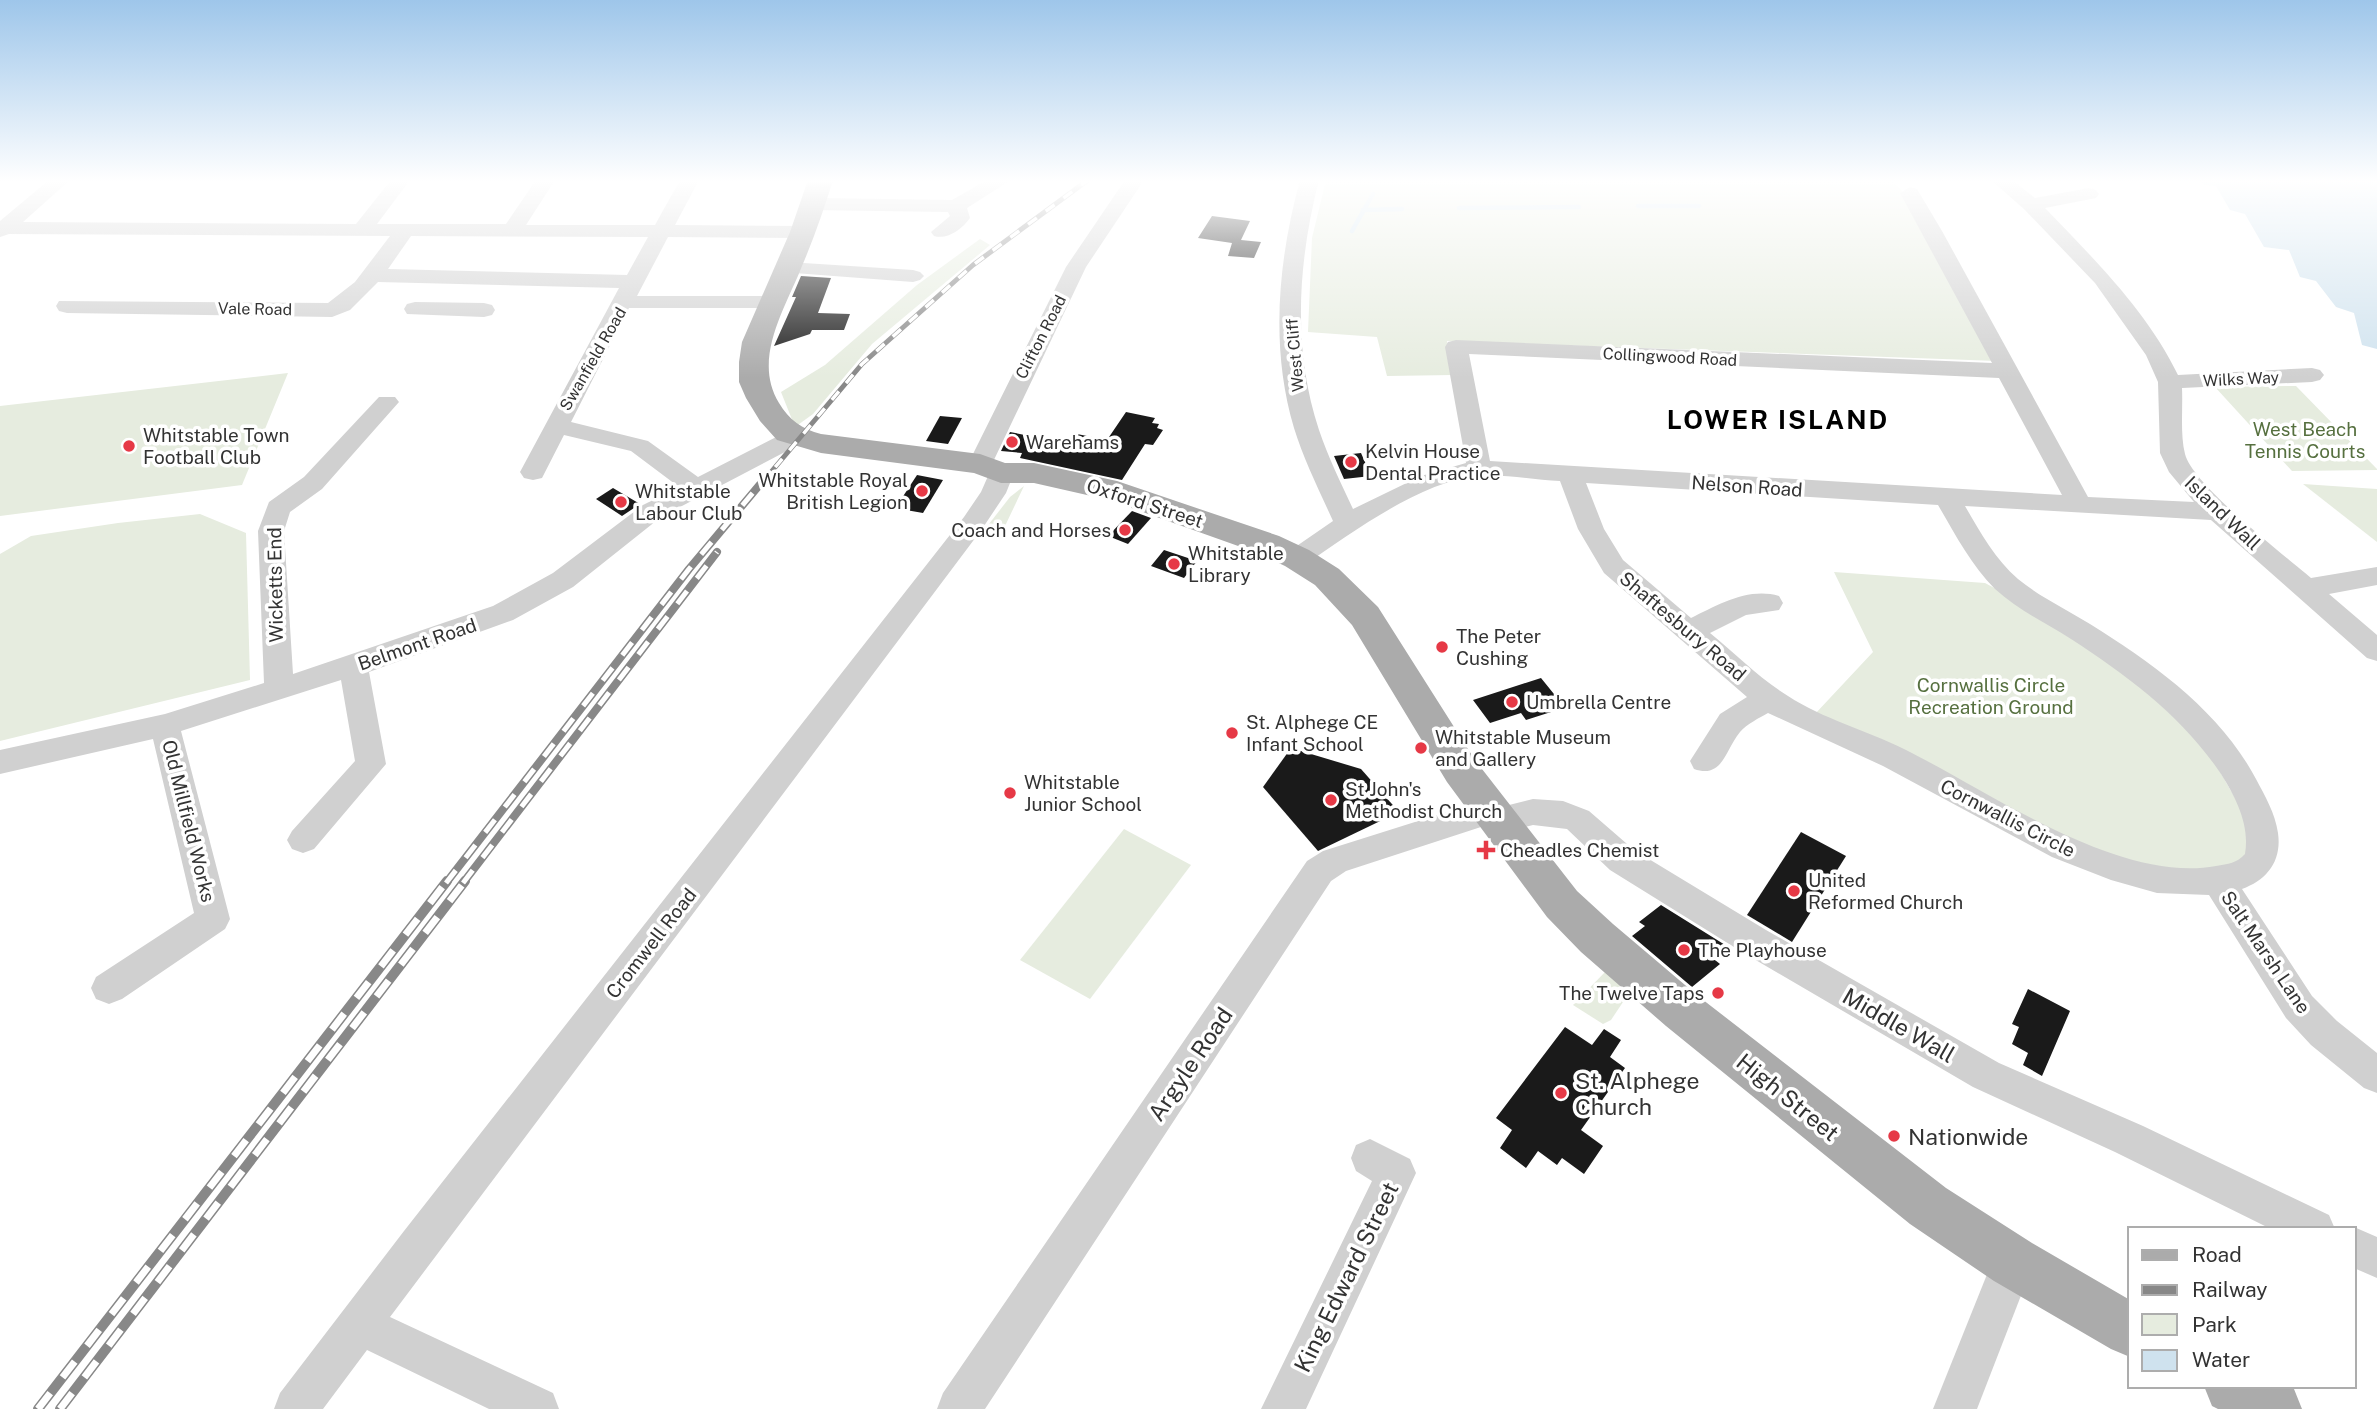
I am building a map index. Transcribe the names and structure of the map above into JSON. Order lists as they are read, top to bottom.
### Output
{
  "streets": {
    "main road": ["Oxford Street", "High Street"],
    "street": [
      "Vale Road",
      "Clifton Road",
      "West Cliff",
      "Collingwood Road",
      "Swanfield Road",
      "Wilks Way",
      "Nelson Road",
      "Island Wall",
      "Wicketts End",
      "Shaftesbury Road",
      "Belmont Road",
      "Cornwallis Circle",
      "Old Millfield Works",
      "Cromwell Road",
      "Salt Marsh Lane",
      "Middle Wall",
      "Argyle Road",
      "King Edward Street"
    ]
  },
  "crossings": [
    ["Clifton Road", "Oxford Street"],
    ["Clifton Road", "Cromwell Road"],
    ["West Cliff", "Nelson Road"],
    ["Collingwood Road", "Nelson Road"],
    ["Wilks Way", "Island Wall"],
    ["Nelson Road", "Oxford Street"],
    ["Nelson Road", "Island Wall"],
    ["Nelson Road", "Shaftesbury Road"],
    ["Nelson Road", "Cornwallis Circle"],
    ["Oxford Street", "Belmont Road"],
    ["Oxford Street", "Cromwell Road"],
    ["Oxford Street", "Middle Wall"],
    ["Oxford Street", "Argyle Road"],
    ["Oxford Street", "High Street"],
    ["Wicketts End", "Belmont Road"],
    ["Shaftesbury Road", "Cornwallis Circle"],
    ["Belmont Road", "Old Millfield Works"],
    ["Cornwallis Circle", "Salt Marsh Lane"],
    ["Middle Wall", "Argyle Road"],
    ["Middle Wall", "High Street"],
    ["Argyle Road", "High Street"]
  ],
  "districts": ["LOWER ISLAND"],
  "parks": ["West Beach Tennis Courts", "Cornwallis Circle Recreation Ground"],
  "places": {
    "other": [
      "Warehams",
      "Whitstable Town Football Club",
      "Kelvin House Dental Practice",
      "Whitstable Royal British Legion",
      "Whitstable Labour Club",
      "Coach and Horses",
      "Whitstable Library",
      "The Peter Cushing",
      "Umbrella Centre",
      "St. Alphege CE Infant School",
      "Whitstable Museum and Gallery",
      "Whitstable Junior School",
      "St John's Methodist Church",
      "United Reformed Church",
      "The Playhouse",
      "The Twelve Taps",
      "St. Alphege Church",
      "Nationwide"
    ],
    "health": ["Cheadles Chemist"]
  },
  "legend": [
    "Road",
    "Railway",
    "Park",
    "Water"
  ]
}
